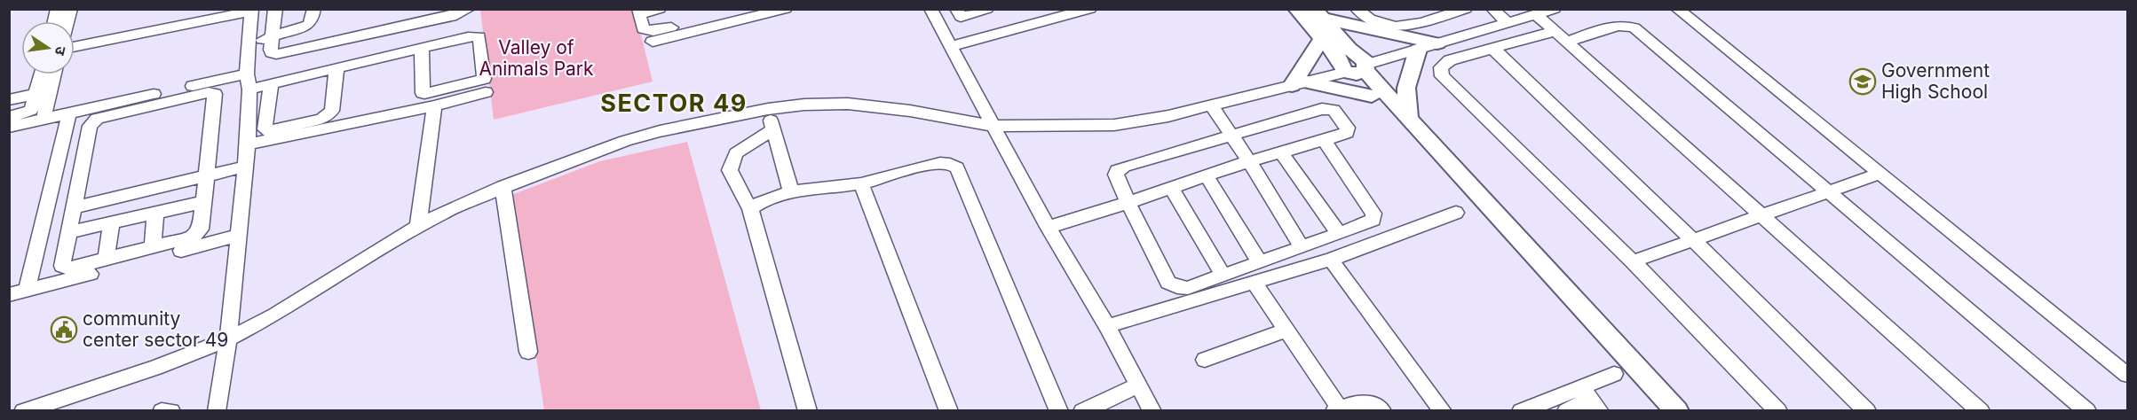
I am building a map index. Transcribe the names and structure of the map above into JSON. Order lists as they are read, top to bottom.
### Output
{
  "districts": ["SECTOR 49"],
  "parks": ["Valley of Animals Park"],
  "places": {
    "school or university": ["Government High School"],
    "public building": ["community center sector 49"]
  },
  "north": "right"
}
